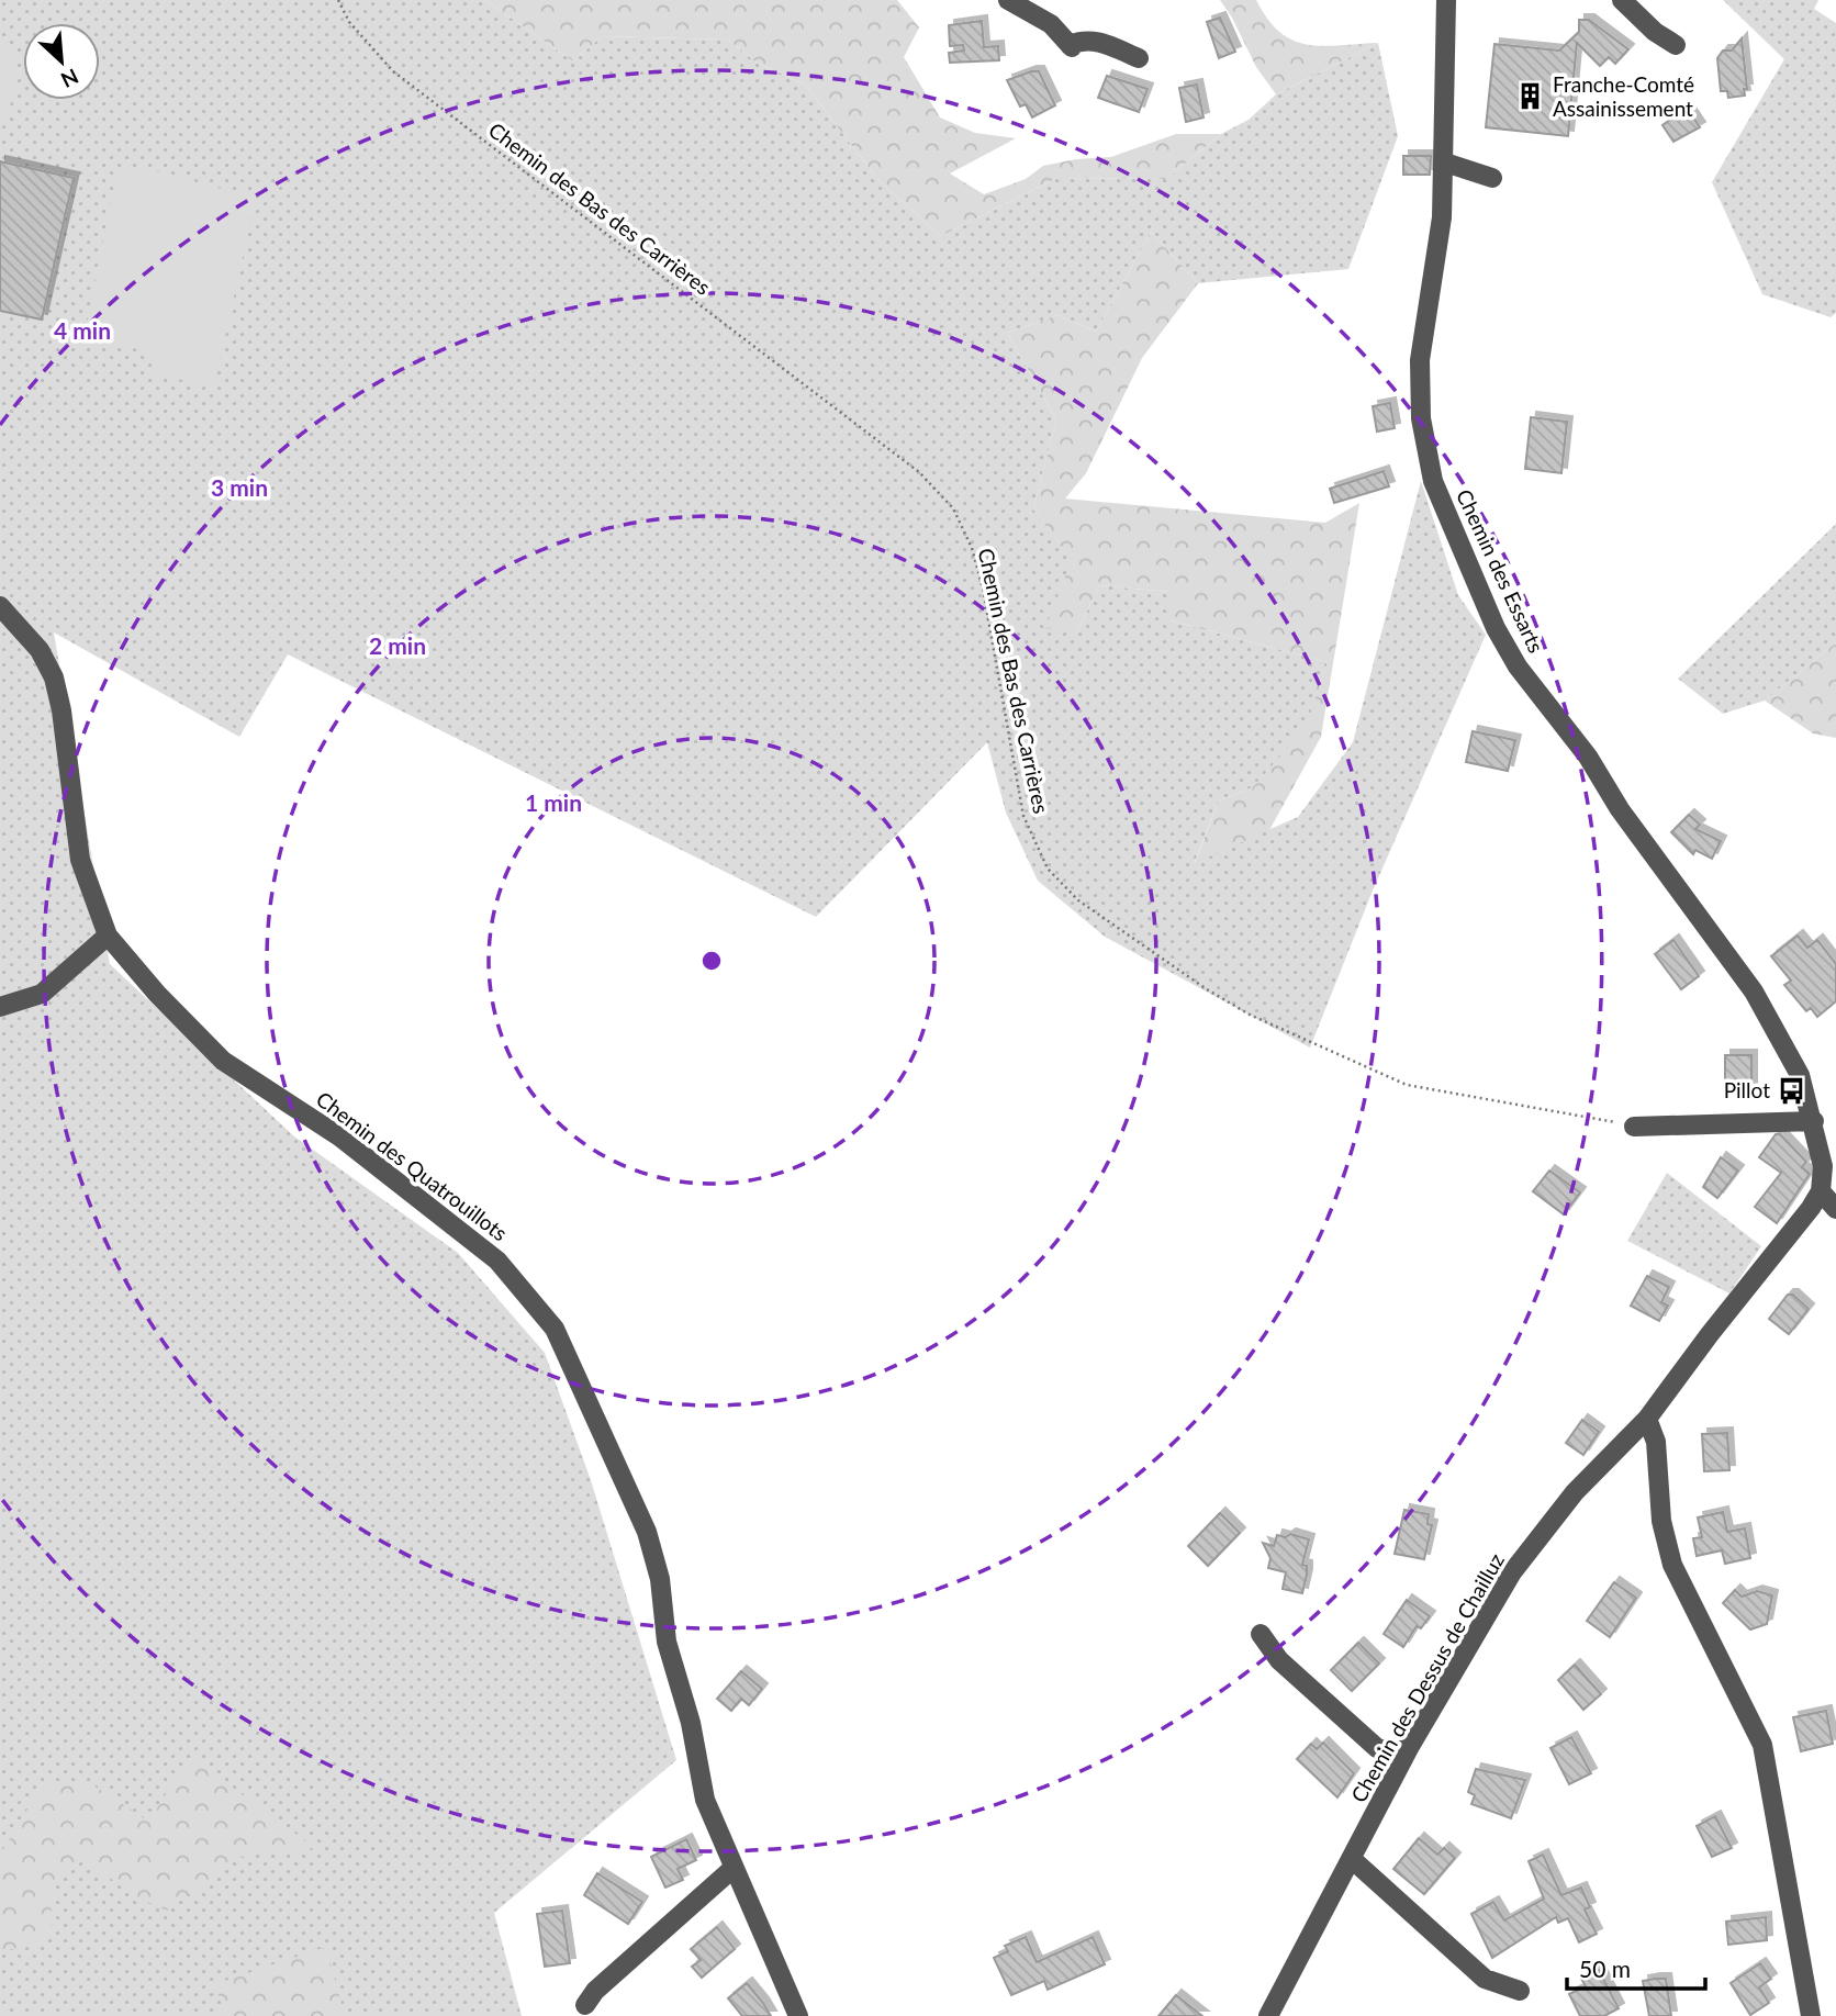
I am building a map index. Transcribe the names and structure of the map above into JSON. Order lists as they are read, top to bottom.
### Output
{
  "streets": {
    "street": ["Chemin des Essarts", "Chemin des Quatrouillots", "Chemin des Dessus de Chailluz"],
    "path": ["Chemin des Bas des Carrières"]
  },
  "places": {
    "building": ["Franche-Comté Assainissement"],
    "bus stop": ["Pillot"]
  },
  "scale_bar": "50 m",
  "north": "bottom right",
  "rings": [
    "4 min",
    "3 min",
    "2 min",
    "1 min"
  ]
}
